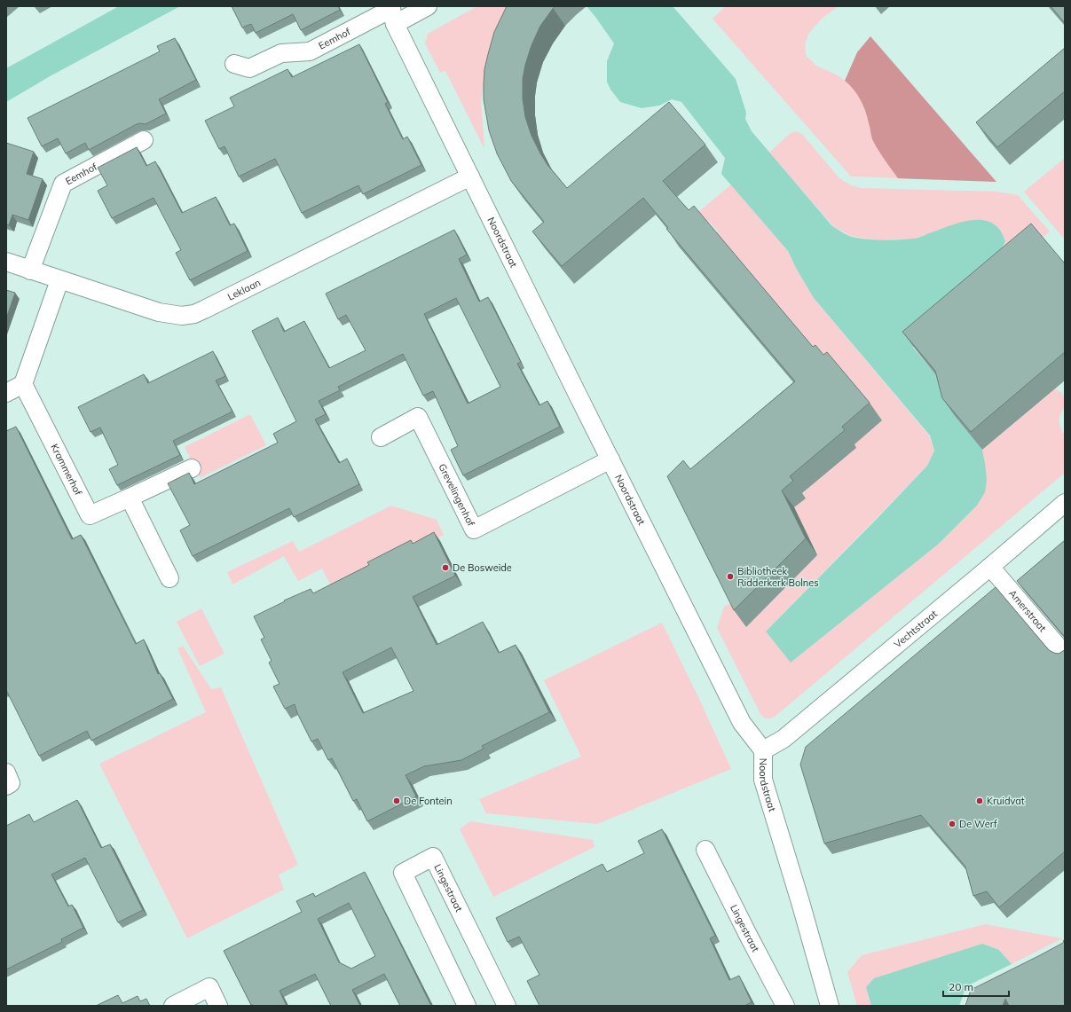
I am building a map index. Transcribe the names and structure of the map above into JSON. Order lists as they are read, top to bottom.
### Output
{
  "streets": {
    "street": [
      "Eemhof",
      "Noordstraat",
      "Leklaan",
      "Krammerhof",
      "Grevelingenhof",
      "Amerstraat",
      "Vechtstraat",
      "Lingestraat"
    ]
  },
  "crossings": [
    ["Eemhof", "Noordstraat"],
    ["Eemhof", "Leklaan"],
    ["Noordstraat", "Leklaan"],
    ["Noordstraat", "Grevelingenhof"],
    ["Noordstraat", "Vechtstraat"],
    ["Amerstraat", "Vechtstraat"]
  ],
  "places": [
    "De Bosweide",
    "Bibliotheek Ridderkerk Bolnes",
    "De Fontein",
    "Kruidvat",
    "De Werf"
  ],
  "scale_bar": "20 m"
}
